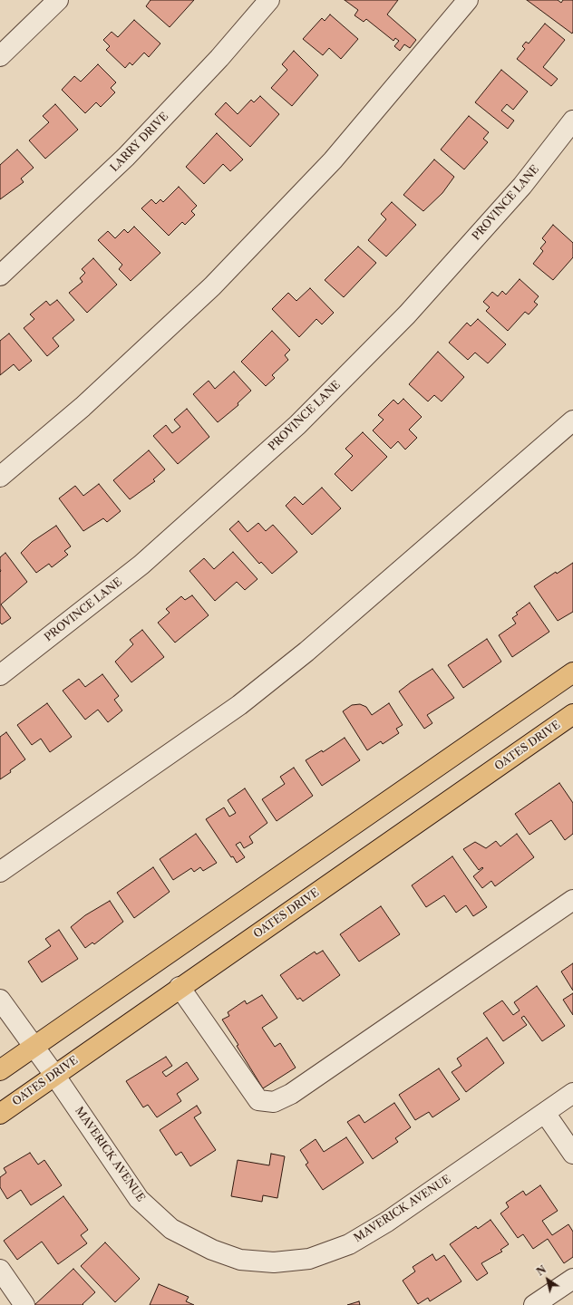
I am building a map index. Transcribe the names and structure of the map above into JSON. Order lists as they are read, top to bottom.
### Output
{
  "streets": {
    "main road": ["OATES DRIVE"],
    "street": ["LARRY DRIVE", "PROVINCE LANE", "MAVERICK AVENUE"]
  },
  "crossings": [
    ["OATES DRIVE", "MAVERICK AVENUE"]
  ],
  "north": "top left"
}
